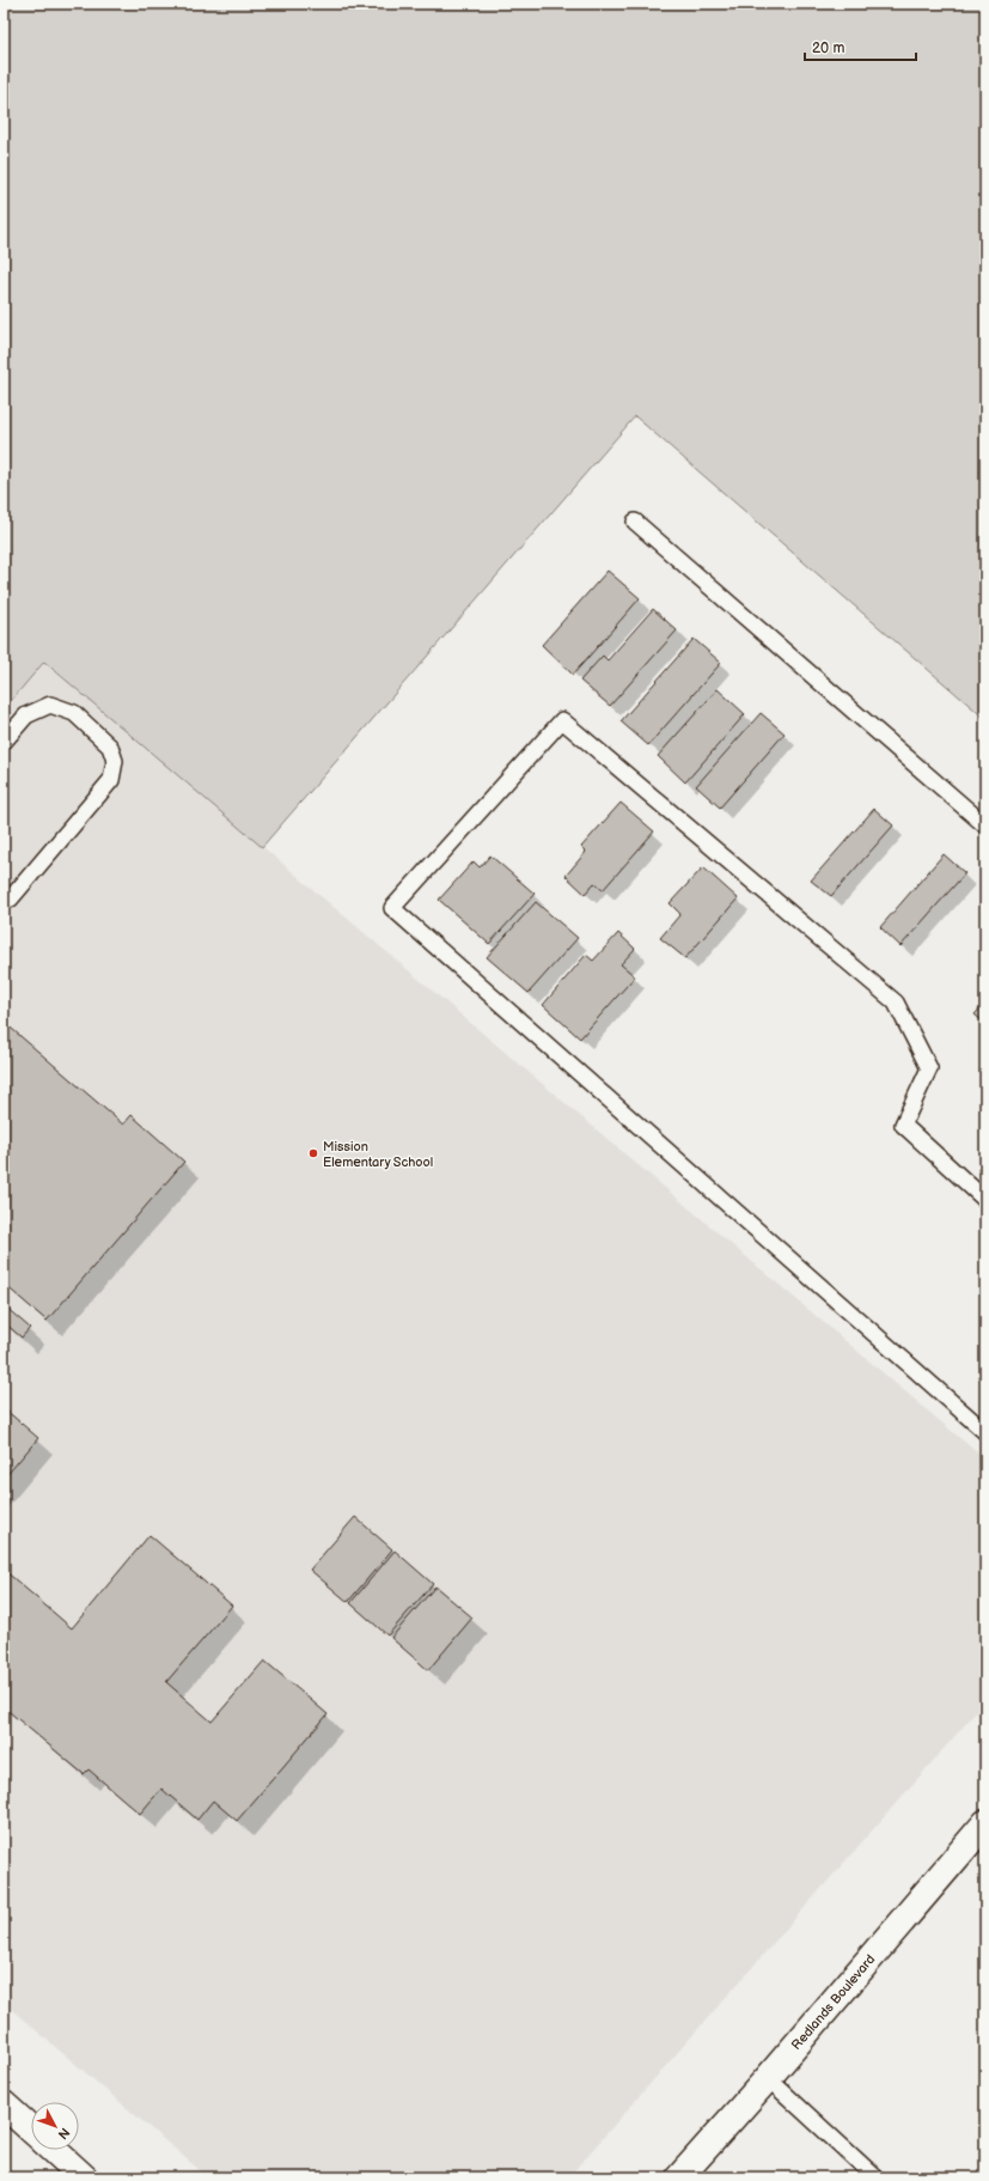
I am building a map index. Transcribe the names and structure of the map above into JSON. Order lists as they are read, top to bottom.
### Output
{
  "streets": {
    "main road": ["Redlands Boulevard"]
  },
  "places": ["Mission Elementary School"],
  "scale_bar": "20 m",
  "north": "bottom right"
}
